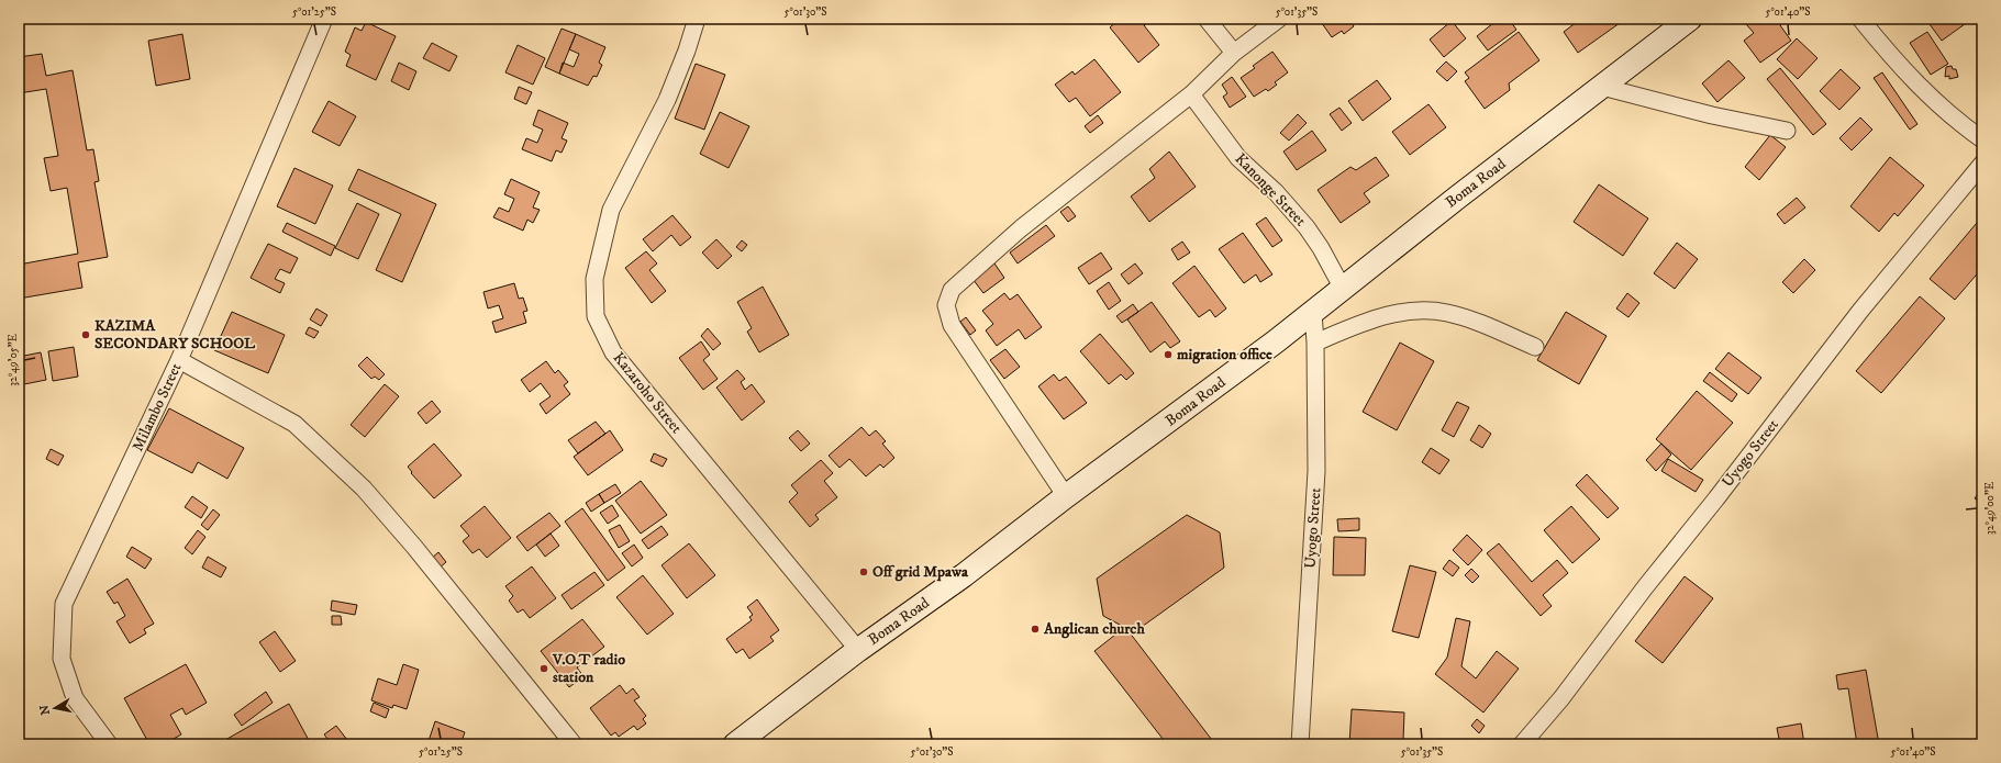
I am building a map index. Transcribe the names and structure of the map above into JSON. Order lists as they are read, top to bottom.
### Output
{
  "streets": {
    "main road": ["Boma Road"],
    "street": [
      "Kanonge Street",
      "Kazaroho Street",
      "Milambo Street",
      "Uyogo Street"
    ]
  },
  "crossings": [
    ["Boma Road", "Kanonge Street"],
    ["Boma Road", "Kazaroho Street"],
    ["Boma Road", "Uyogo Street"]
  ],
  "places": [
    "KAZIMA SECONDARY SCHOOL",
    "migration office",
    "Off grid Mpawa",
    "Anglican church",
    "V.O.T radio station"
  ],
  "north": "left",
  "coordinates": [
    "5°01'25\"S",
    "5°01'30\"S",
    "5°01'35\"S",
    "5°01'40\"S",
    "32°49'05\"E",
    "32°49'00\"E"
  ]
}
